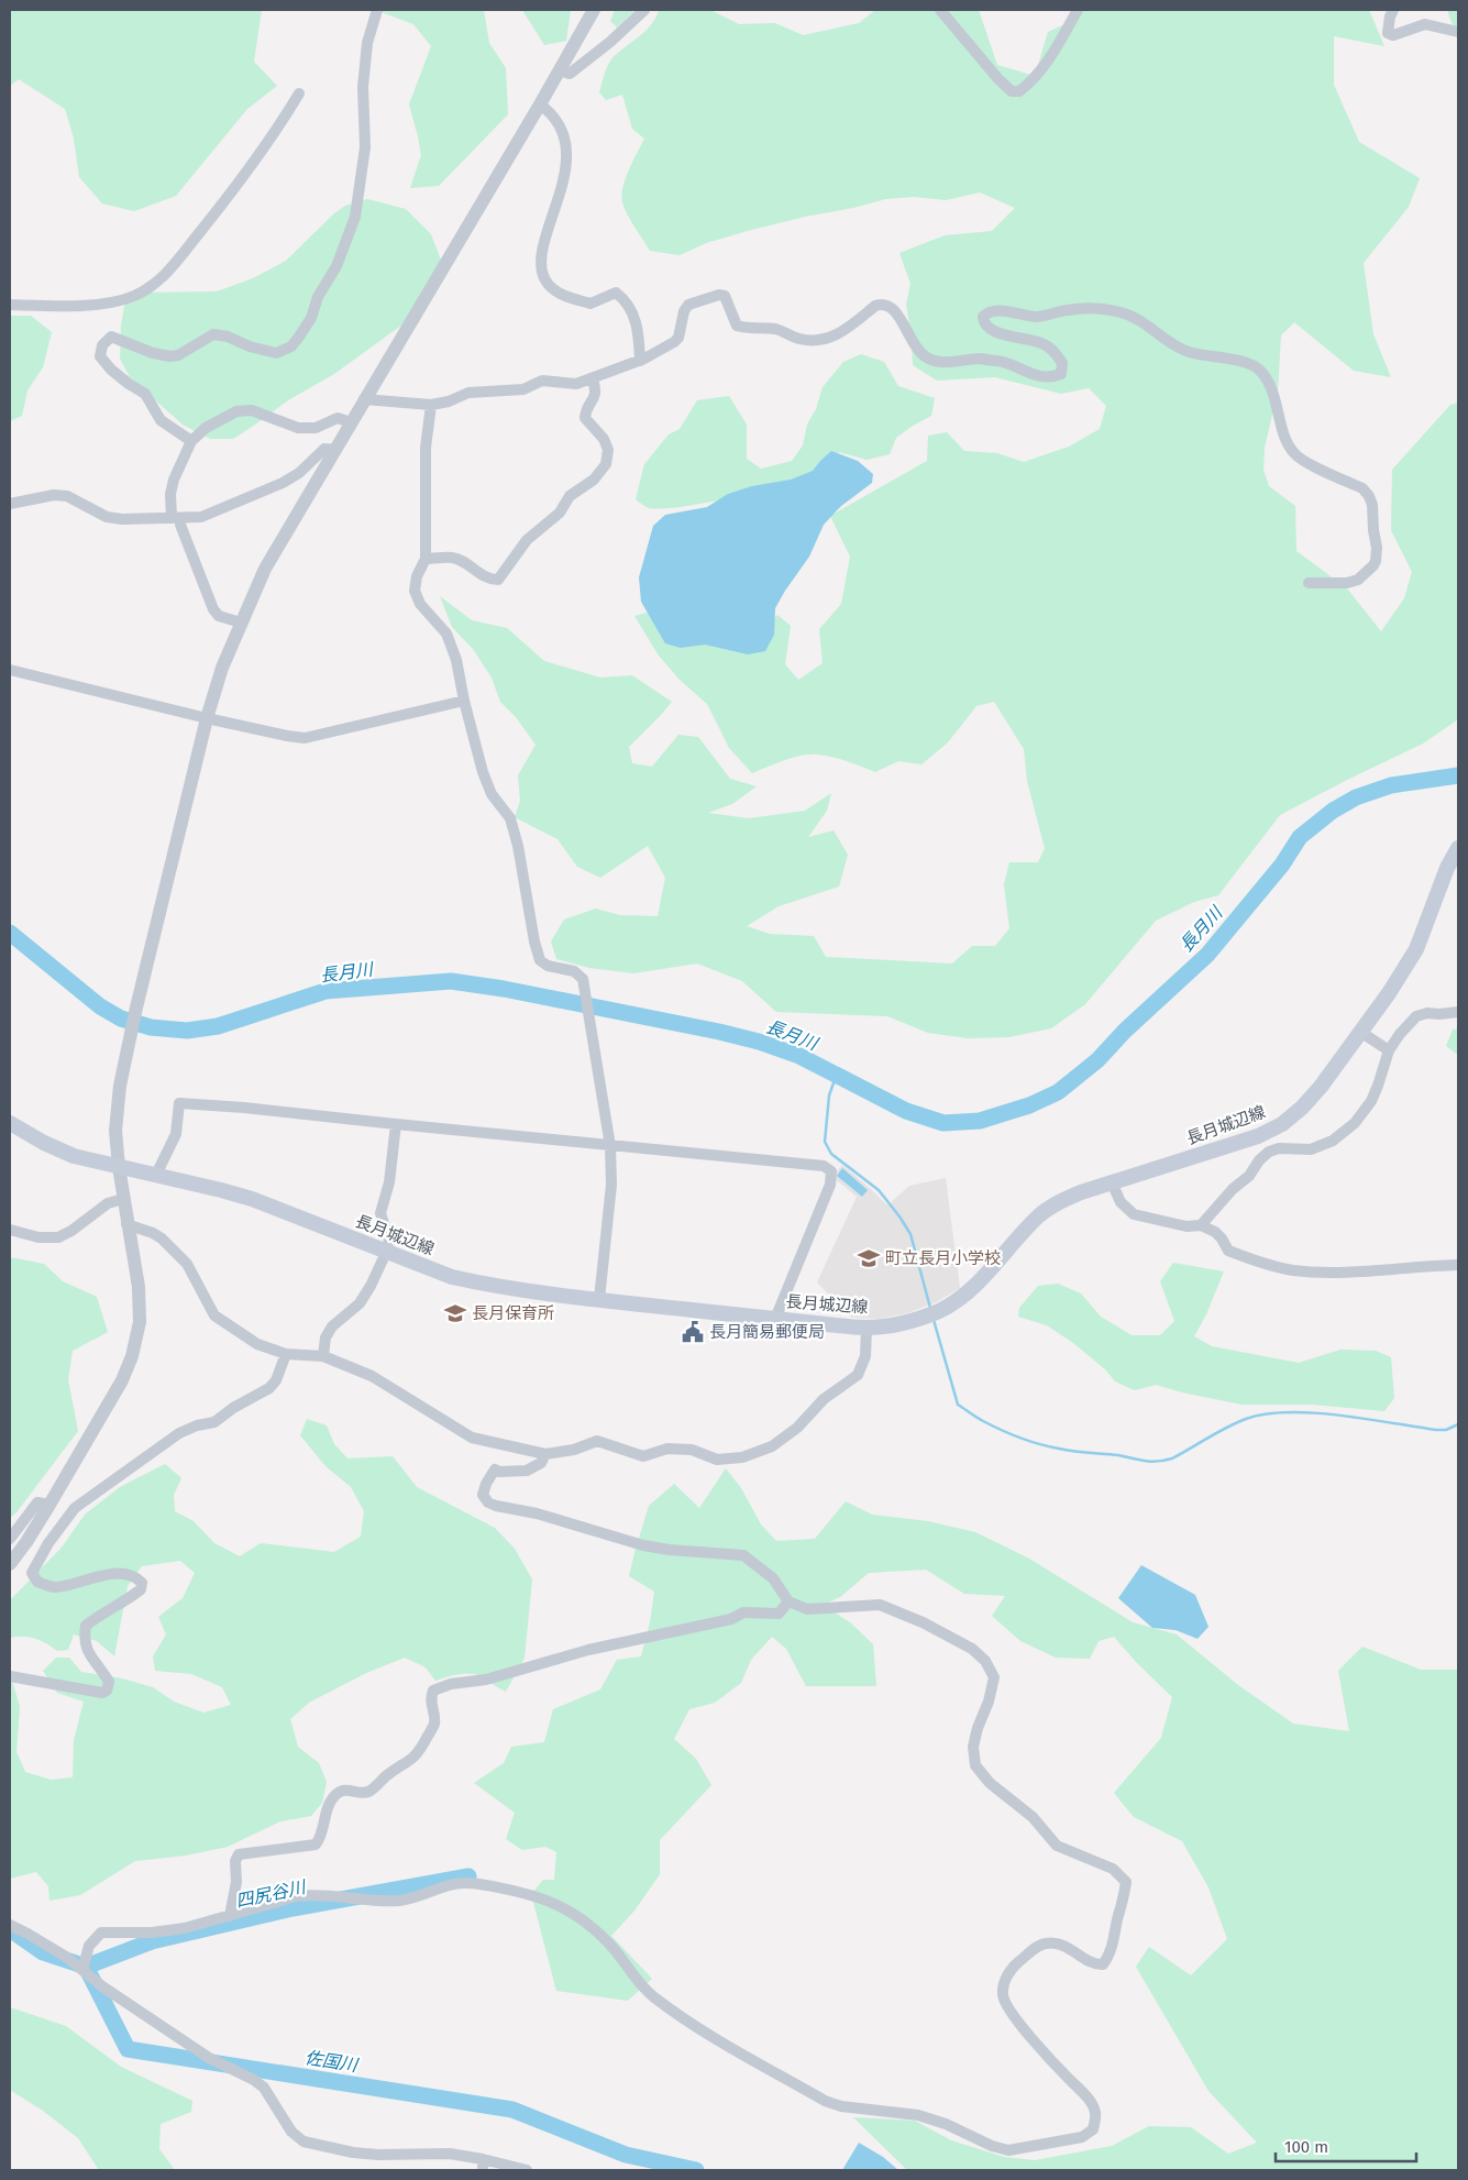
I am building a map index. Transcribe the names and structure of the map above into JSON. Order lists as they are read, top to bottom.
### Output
{
  "streets": {
    "main road": ["長月城辺線"]
  },
  "water": ["長月川", "四尻谷川", "佐国川"],
  "places": {
    "school or university": ["町立長月小学校", "長月保育所"],
    "public building": ["長月簡易郵便局"]
  },
  "scale_bar": "100 m"
}
